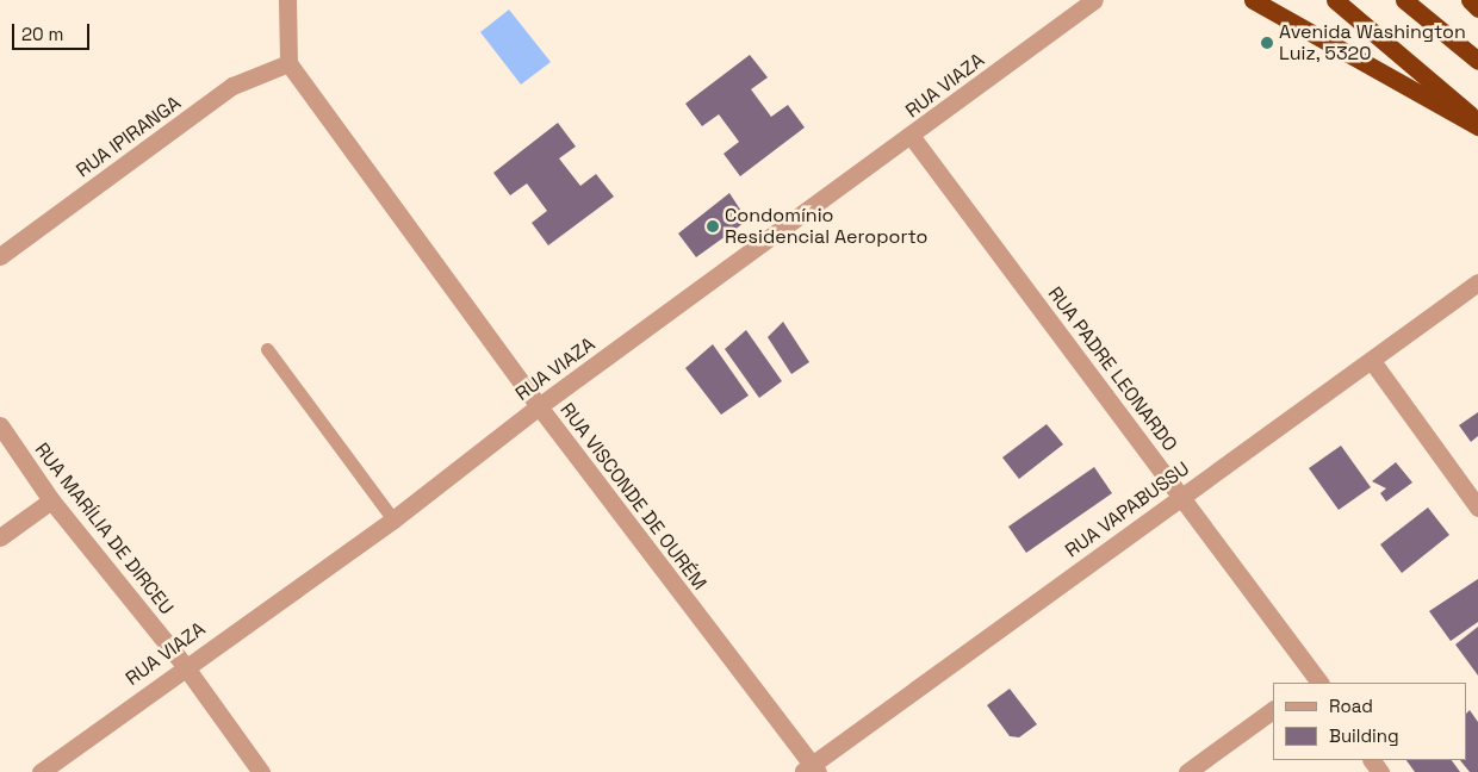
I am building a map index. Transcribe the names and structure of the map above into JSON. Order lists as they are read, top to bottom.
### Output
{
  "streets": {
    "street": [
      "RUA VIAZA",
      "RUA IPIRANGA",
      "RUA PADRE LEONARDO",
      "RUA VISCONDE DE OURÉM",
      "RUA VAPABUSSU",
      "RUA MARÍLIA DE DIRCEU"
    ]
  },
  "crossings": [
    ["RUA VIAZA", "RUA PADRE LEONARDO"],
    ["RUA VIAZA", "RUA VISCONDE DE OURÉM"],
    ["RUA VIAZA", "RUA MARÍLIA DE DIRCEU"],
    ["RUA IPIRANGA", "RUA VISCONDE DE OURÉM"],
    ["RUA PADRE LEONARDO", "RUA VAPABUSSU"],
    ["RUA VISCONDE DE OURÉM", "RUA VAPABUSSU"]
  ],
  "places": ["Avenida Washington Luiz, 5320", "Condomínio Residencial Aeroporto"],
  "legend": ["Road", "Building"],
  "scale_bar": "20 m"
}
